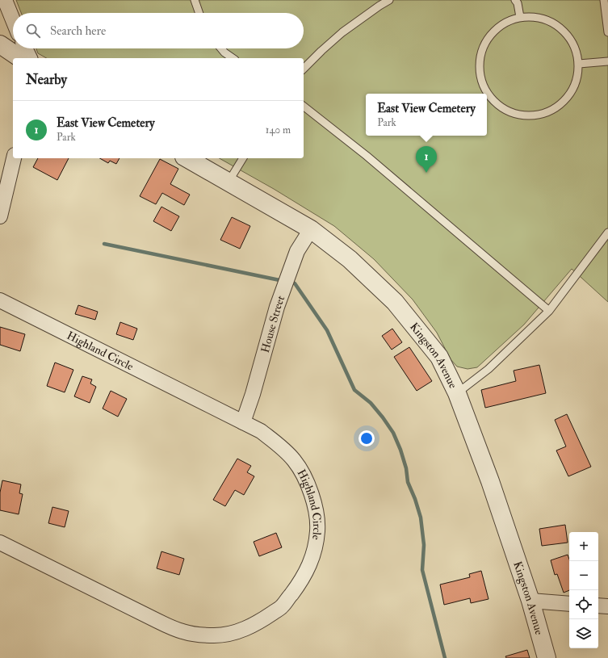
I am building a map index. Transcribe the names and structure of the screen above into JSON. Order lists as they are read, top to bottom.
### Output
{
  "streets": {
    "street": ["House Street", "Highland Circle", "Kingston Avenue"]
  },
  "crossings": [
    ["House Street", "Highland Circle"],
    ["House Street", "Kingston Avenue"]
  ],
  "page": {
    "search": "Search here",
    "heading": "Nearby",
    "popup": ["East View Cemetery", "Park"],
    "list": [
      {
        "mark": "1",
        "name": "East View Cemetery",
        "note": "Park",
        "value": "140 m"
      }
    ],
    "pins": "1",
    "map_buttons": ["+", "−"]
  }
}
